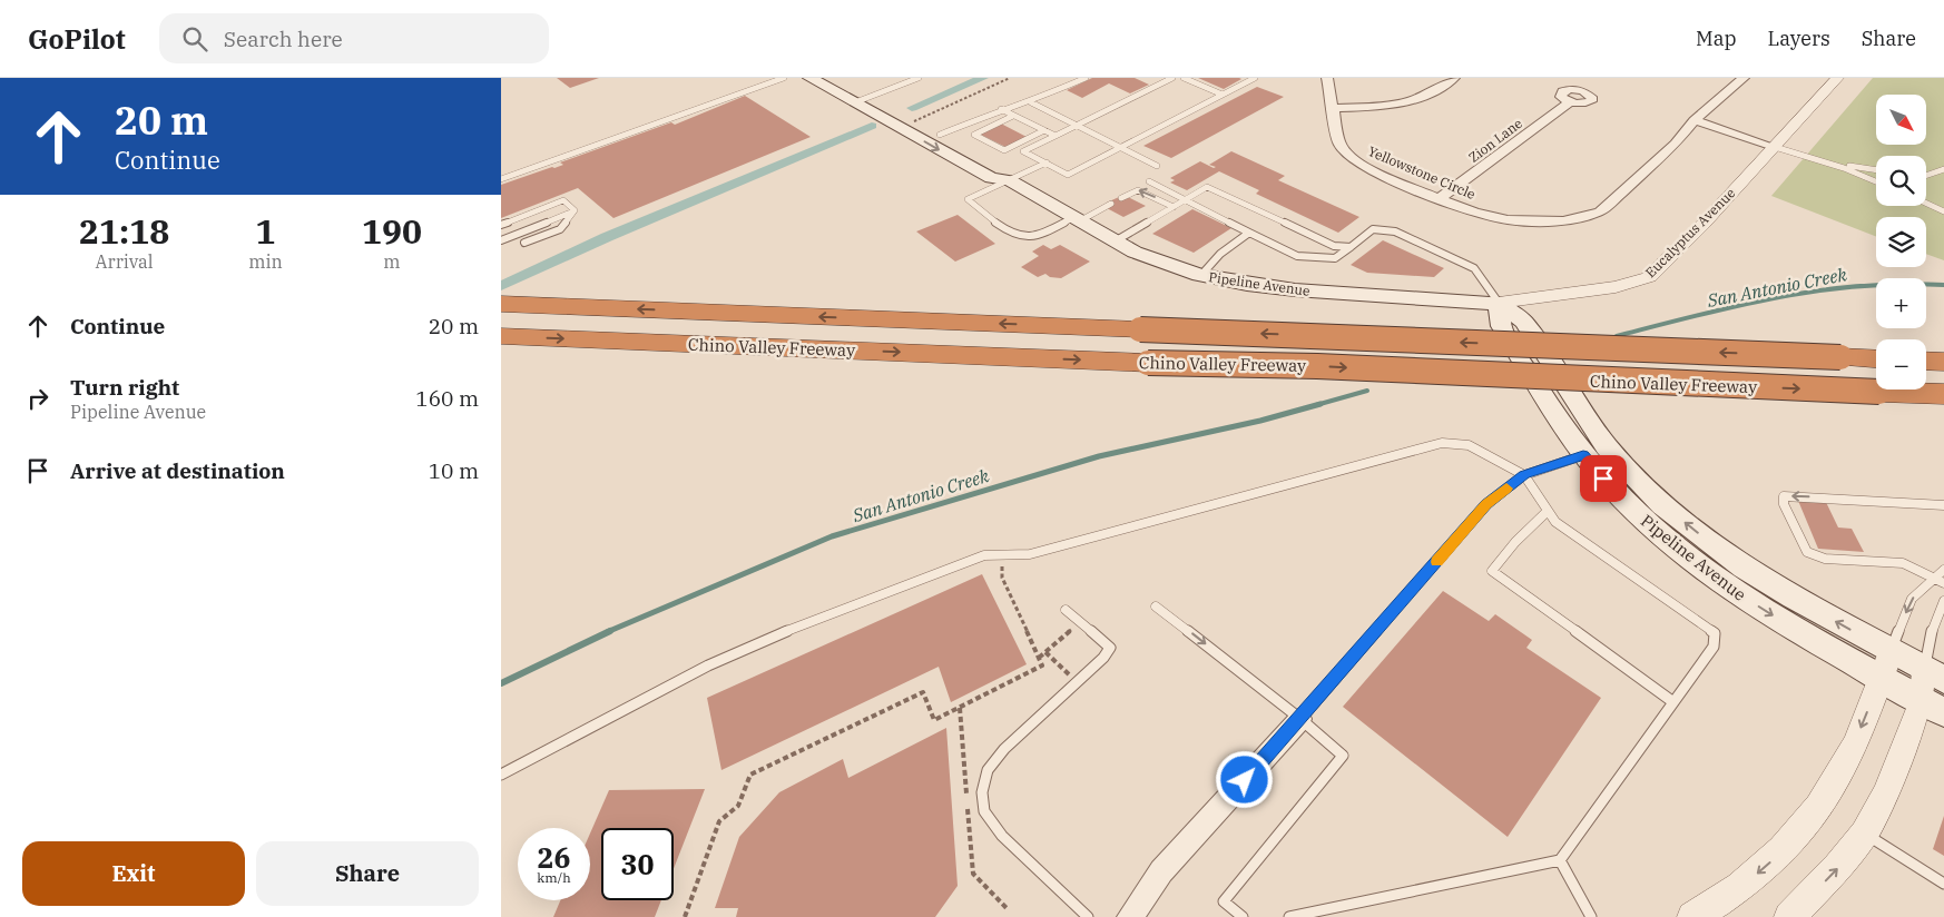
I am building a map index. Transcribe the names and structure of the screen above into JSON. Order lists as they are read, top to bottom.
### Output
{
  "streets": {
    "highway": ["Chino Valley Freeway"],
    "main road": ["Pipeline Avenue"],
    "street": ["Zion Lane", "Yellowstone Circle", "Eucalyptus Avenue"]
  },
  "crossings": [
    ["Zion Lane", "Yellowstone Circle"],
    ["Eucalyptus Avenue", "Pipeline Avenue"]
  ],
  "water": ["San Antonio Creek"],
  "north": "bottom right",
  "page": {
    "header": "GoPilot",
    "search": "Search here",
    "nav": ["Map", "Layers", "Share"],
    "turn": ["20 m", "Continue"],
    "map_buttons": ["+", "−"],
    "eta": [
      "21:18",
      "Arrival",
      "1",
      "min",
      "190",
      "m"
    ],
    "list": [
      {
        "name": "Continue",
        "value": "20 m"
      },
      {
        "name": "Turn right",
        "note": "Pipeline Avenue",
        "value": "160 m"
      },
      {
        "name": "Arrive at destination",
        "value": "10 m"
      }
    ],
    "speed": "26 km/h",
    "limit": "30",
    "buttons": ["Exit", "Share"]
  }
}
